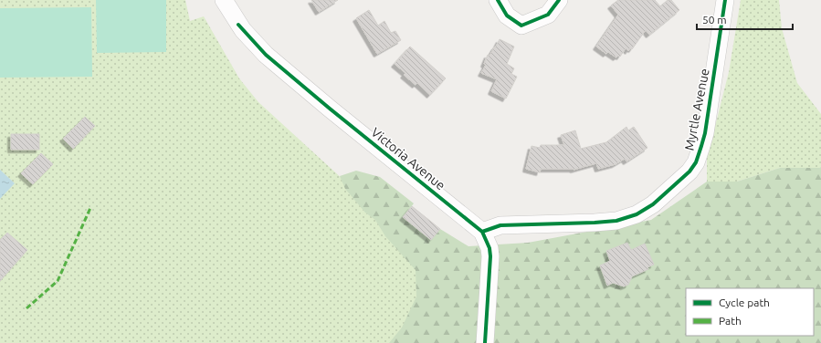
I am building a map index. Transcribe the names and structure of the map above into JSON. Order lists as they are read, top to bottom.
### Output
{
  "streets": {
    "street": ["Myrtle Avenue", "Victoria Avenue"]
  },
  "crossings": [
    ["Myrtle Avenue", "Victoria Avenue"]
  ],
  "legend": ["Cycle path", "Path"],
  "scale_bar": "50 m"
}
